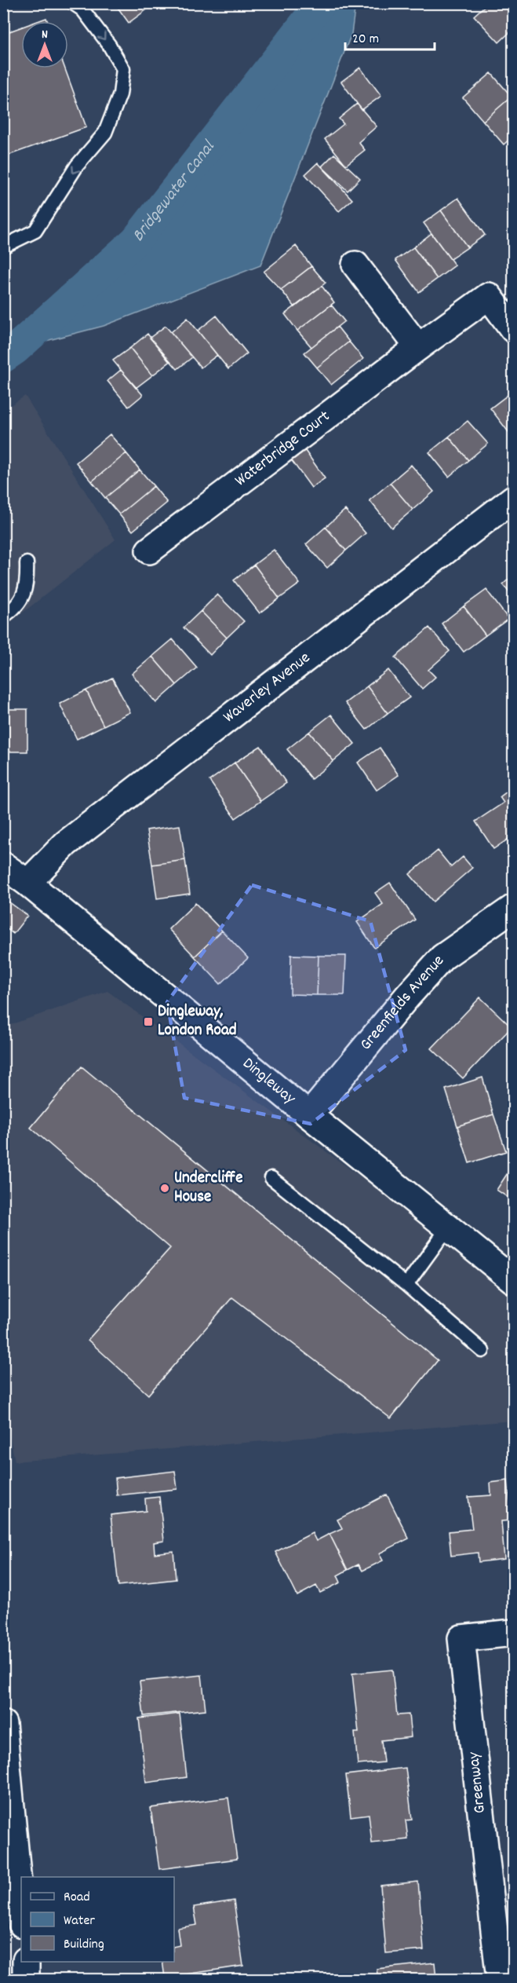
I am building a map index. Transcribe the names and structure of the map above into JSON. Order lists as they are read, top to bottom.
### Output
{
  "streets": {
    "main road": [
      "Waterbridge Court",
      "Waverley Avenue",
      "Greenfields Avenue",
      "Dingleway",
      "Greenway"
    ]
  },
  "crossings": [
    ["Waverley Avenue", "Dingleway"],
    ["Greenfields Avenue", "Dingleway"]
  ],
  "water": ["Bridgewater Canal"],
  "places": {
    "transit": ["Dingleway, London Road"],
    "other": ["Undercliffe House"]
  },
  "legend": ["Road", "Water", "Building"],
  "scale_bar": "20 m",
  "north": "top"
}
